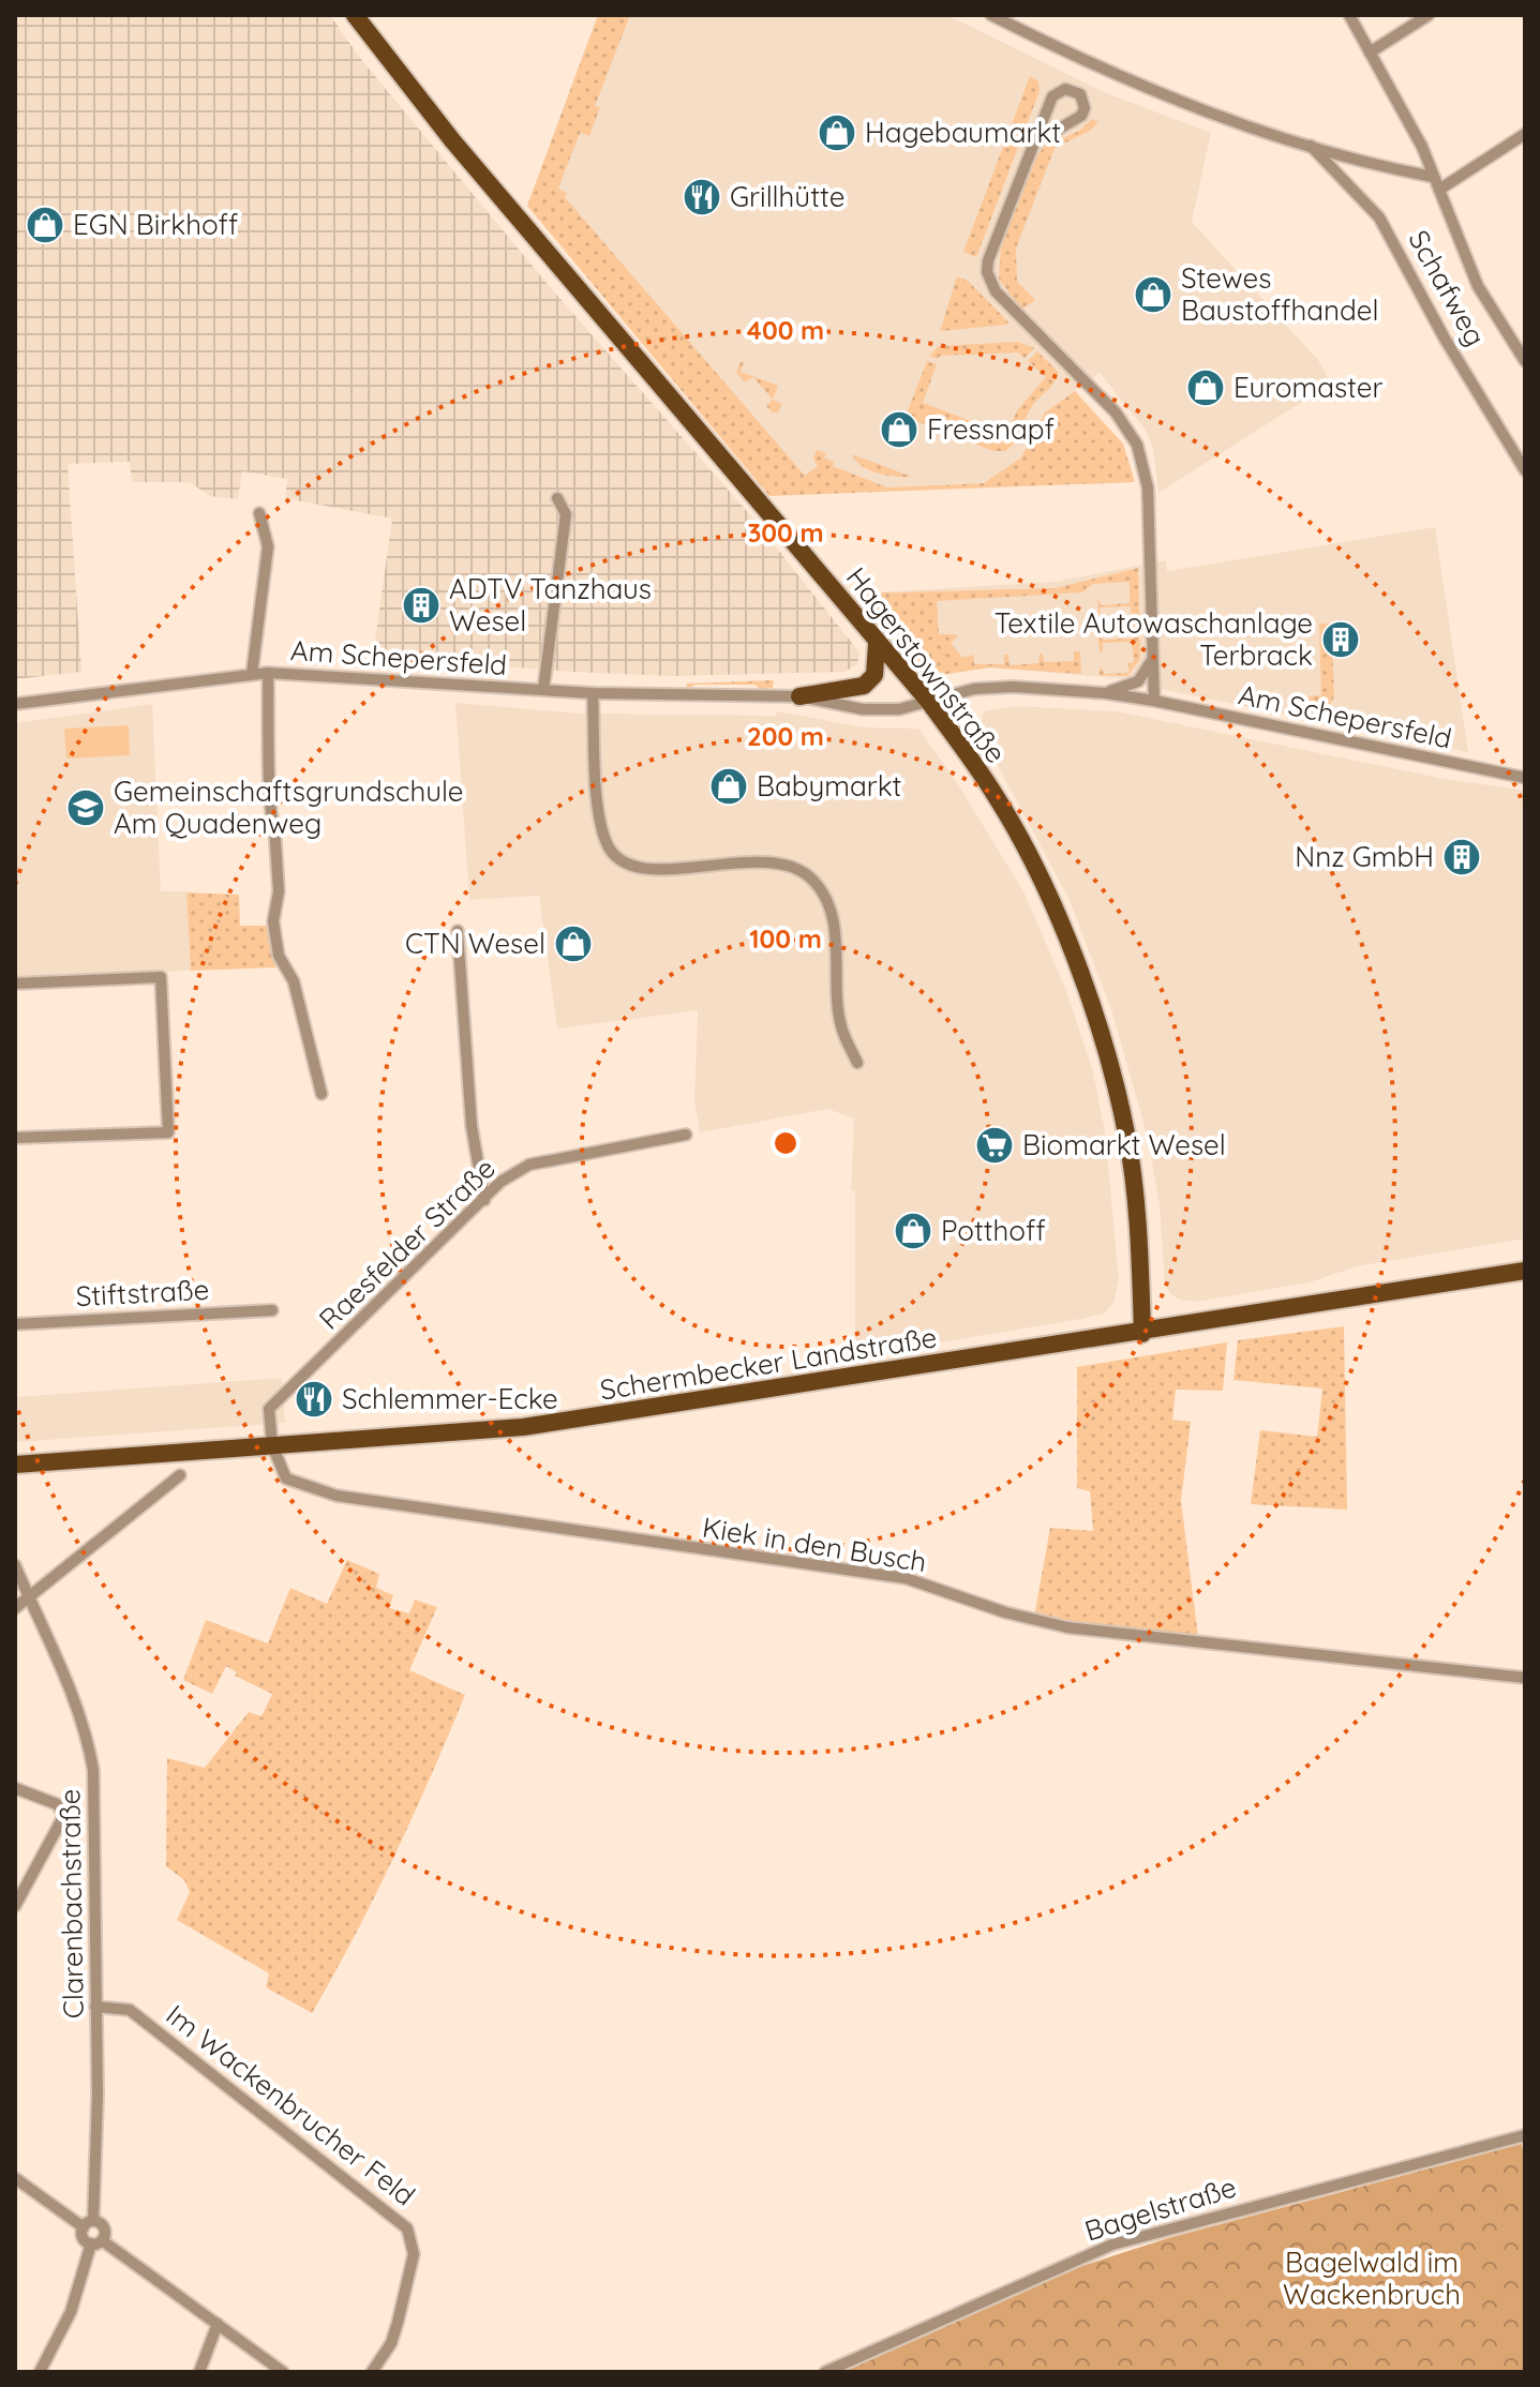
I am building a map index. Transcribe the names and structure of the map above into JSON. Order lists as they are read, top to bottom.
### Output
{
  "streets": {
    "main road": ["Hagerstownstraße", "Schermbecker Landstraße"],
    "street": [
      "Schafweg",
      "Am Schepersfeld",
      "Raesfelder Straße",
      "Stiftstraße",
      "Kiek in den Busch",
      "Clarenbachstraße",
      "Im Wackenbrucher Feld",
      "Bagelstraße"
    ]
  },
  "crossings": [
    ["Am Schepersfeld", "Hagerstownstraße"],
    ["Hagerstownstraße", "Schermbecker Landstraße"],
    ["Raesfelder Straße", "Schermbecker Landstraße"],
    ["Raesfelder Straße", "Kiek in den Busch"],
    ["Schermbecker Landstraße", "Kiek in den Busch"],
    ["Clarenbachstraße", "Im Wackenbrucher Feld"]
  ],
  "parks": ["Bagelwald im Wackenbruch"],
  "places": {
    "shop": [
      "Hagebaumarkt",
      "EGN Birkhoff",
      "Stewes Baustoffhandel",
      "Euromaster",
      "Fressnapf",
      "Babymarkt",
      "CTN Wesel",
      "Potthoff"
    ],
    "restaurant": ["Grillhütte", "Schlemmer-Ecke"],
    "building": ["ADTV Tanzhaus Wesel", "Textile Autowaschanlage Terbrack", "Nnz GmbH"],
    "school or university": ["Gemeinschaftsgrundschule Am Quadenweg"],
    "supermarket": ["Biomarkt Wesel"]
  },
  "rings": [
    "400 m",
    "300 m",
    "200 m",
    "100 m"
  ]
}
